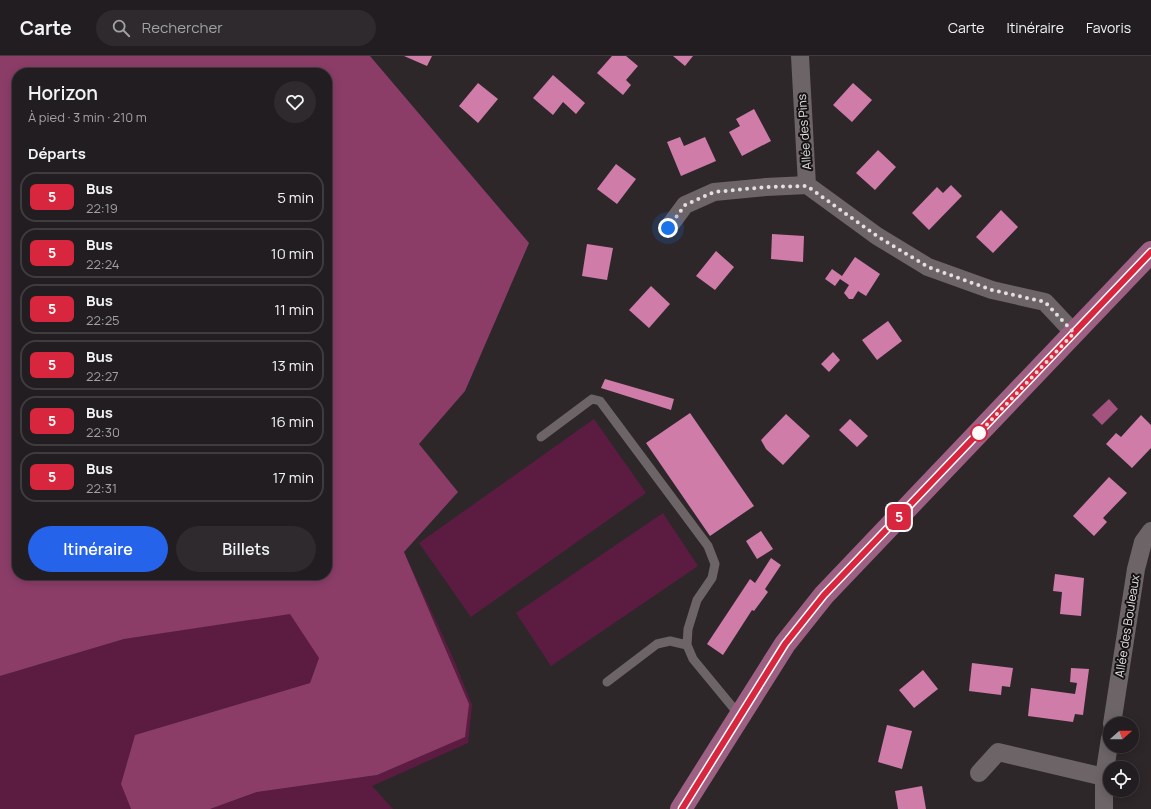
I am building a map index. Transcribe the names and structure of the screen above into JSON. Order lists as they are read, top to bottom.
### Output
{
  "streets": {
    "street": ["Allée des Pins", "Allée des Bouleaux"]
  },
  "lines": ["bus line 5"],
  "north": "right",
  "page": {
    "header": "Carte",
    "search": "Rechercher",
    "nav": ["Carte", "Itinéraire", "Favoris"],
    "on_map": "5",
    "heading": [
      ["Horizon", "À pied · 3 min · 210 m"],
      "Départs"
    ],
    "list": [
      {
        "mark": "5",
        "name": "Bus",
        "note": "22:19",
        "value": "5 min"
      },
      {
        "mark": "5",
        "name": "Bus",
        "note": "22:24",
        "value": "10 min"
      },
      {
        "mark": "5",
        "name": "Bus",
        "note": "22:25",
        "value": "11 min"
      },
      {
        "mark": "5",
        "name": "Bus",
        "note": "22:27",
        "value": "13 min"
      },
      {
        "mark": "5",
        "name": "Bus",
        "note": "22:30",
        "value": "16 min"
      },
      {
        "mark": "5",
        "name": "Bus",
        "note": "22:31",
        "value": "17 min"
      }
    ],
    "buttons": ["Itinéraire", "Billets"]
  }
}
